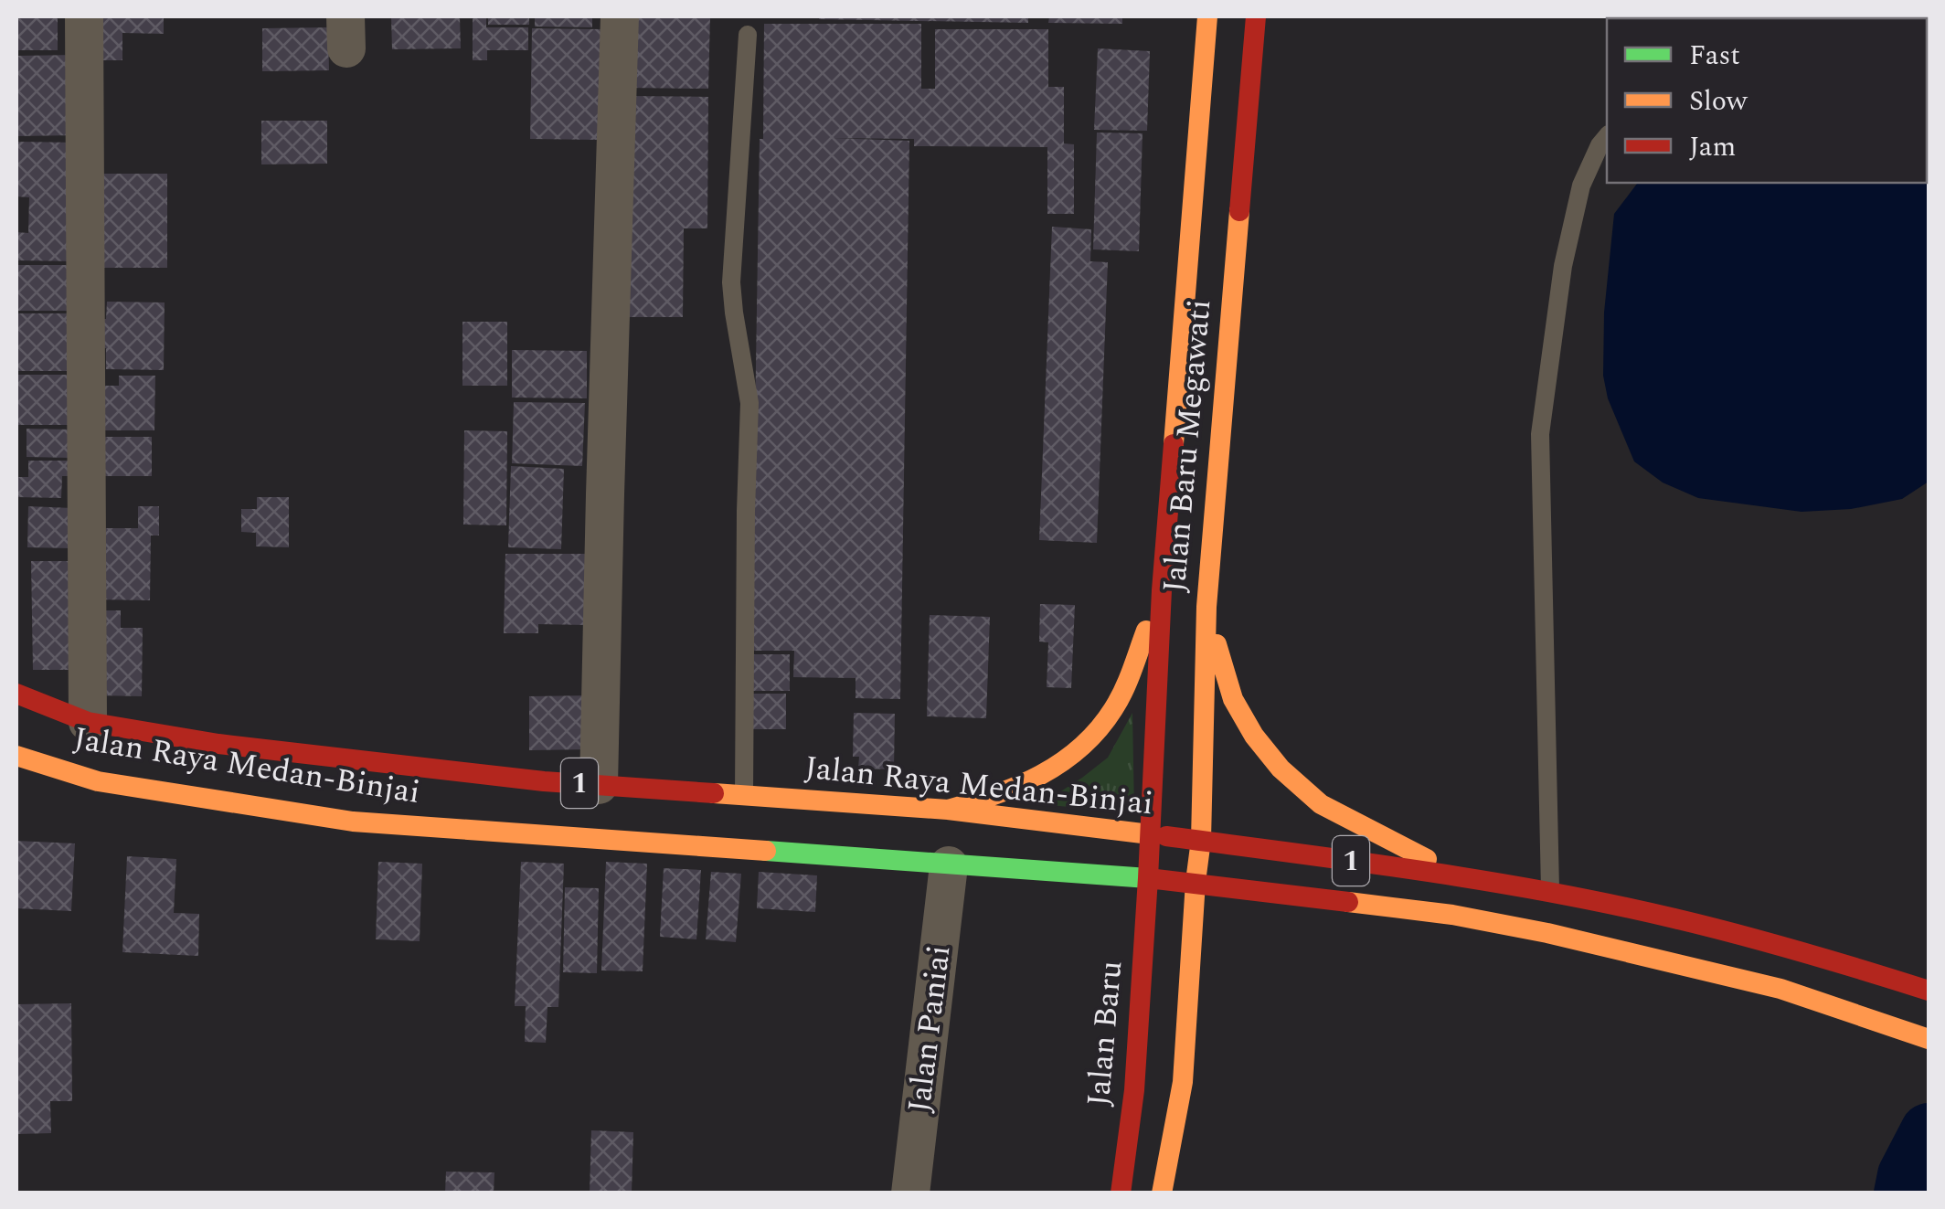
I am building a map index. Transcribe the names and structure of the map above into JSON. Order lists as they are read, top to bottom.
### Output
{
  "streets": {
    "main road": [
      "Jalan Baru Megawati",
      "Jalan Raya Medan-Binjai",
      "1",
      "Jalan Baru"
    ],
    "street": ["Jalan Paniai"]
  },
  "crossings": [
    ["Jalan Baru Megawati", "Jalan Raya Medan-Binjai"],
    ["Jalan Baru Megawati", "Jalan Baru"],
    ["Jalan Raya Medan-Binjai", "Jalan Paniai"],
    ["Jalan Raya Medan-Binjai", "Jalan Baru"]
  ],
  "legend": ["Fast", "Slow", "Jam"]
}
